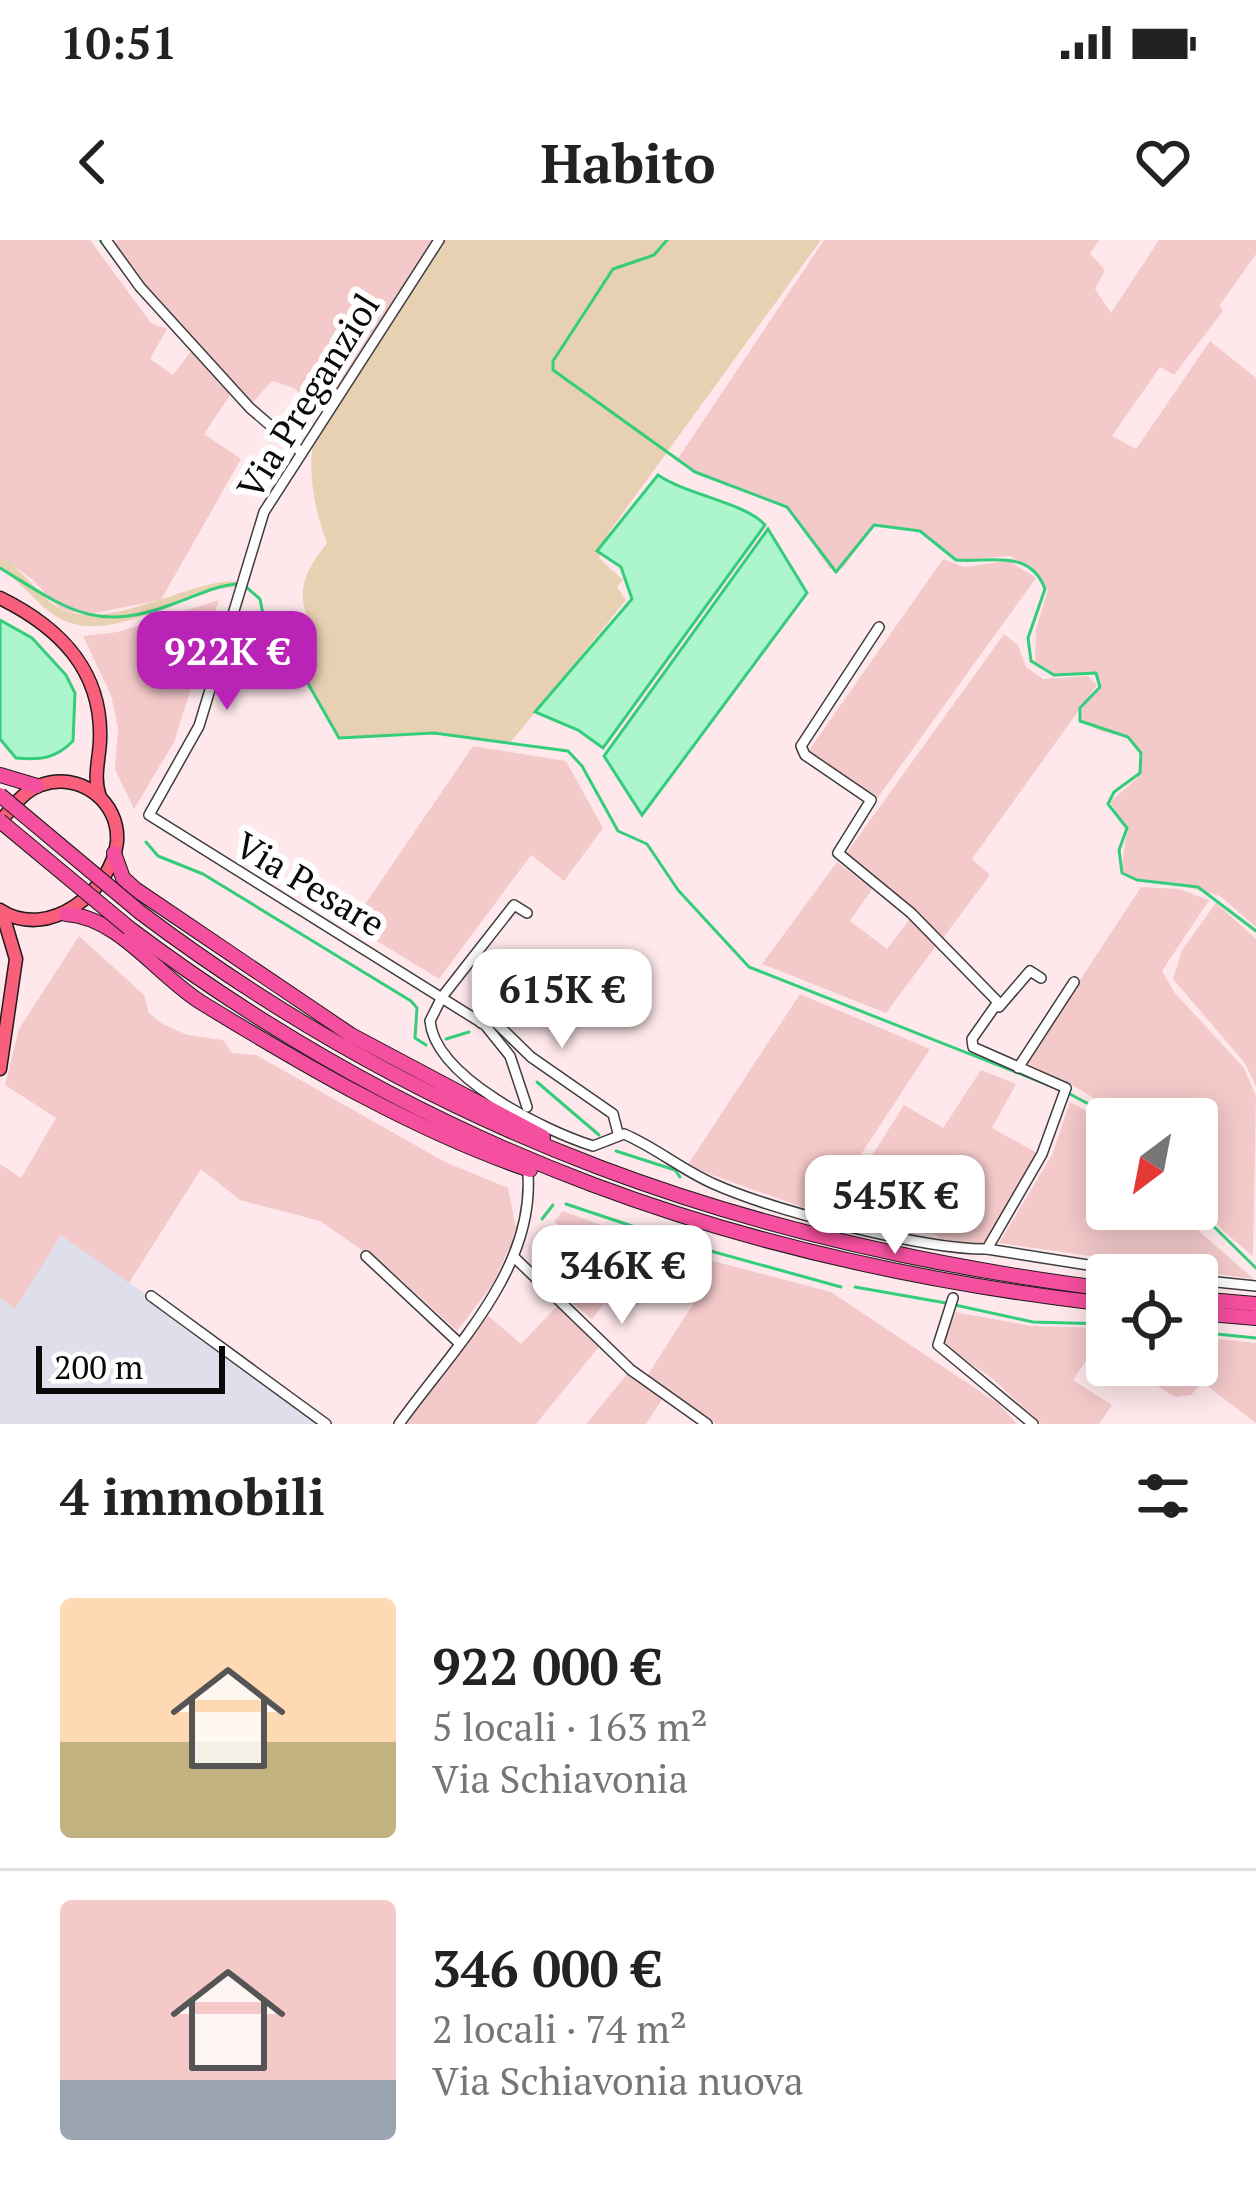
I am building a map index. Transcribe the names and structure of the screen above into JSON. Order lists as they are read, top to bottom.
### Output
{
  "streets": {
    "street": ["Via Preganziol", "Via Pesare"]
  },
  "crossings": [
    ["Via Preganziol", "Via Pesare"]
  ],
  "scale_bar": "200 m",
  "north": "bottom left",
  "page": {
    "status": "10:51",
    "header": "Habito",
    "price": [
      "922K €",
      "615K €",
      "545K €",
      "346K €"
    ],
    "scale": "200 m",
    "heading": "4 immobili",
    "list": [
      {
        "name": "922 000 €",
        "note": "5 locali · 163 m² · Via Schiavonia"
      },
      {
        "name": "346 000 €",
        "note": "2 locali · 74 m² · Via Schiavonia nuova"
      }
    ]
  }
}
